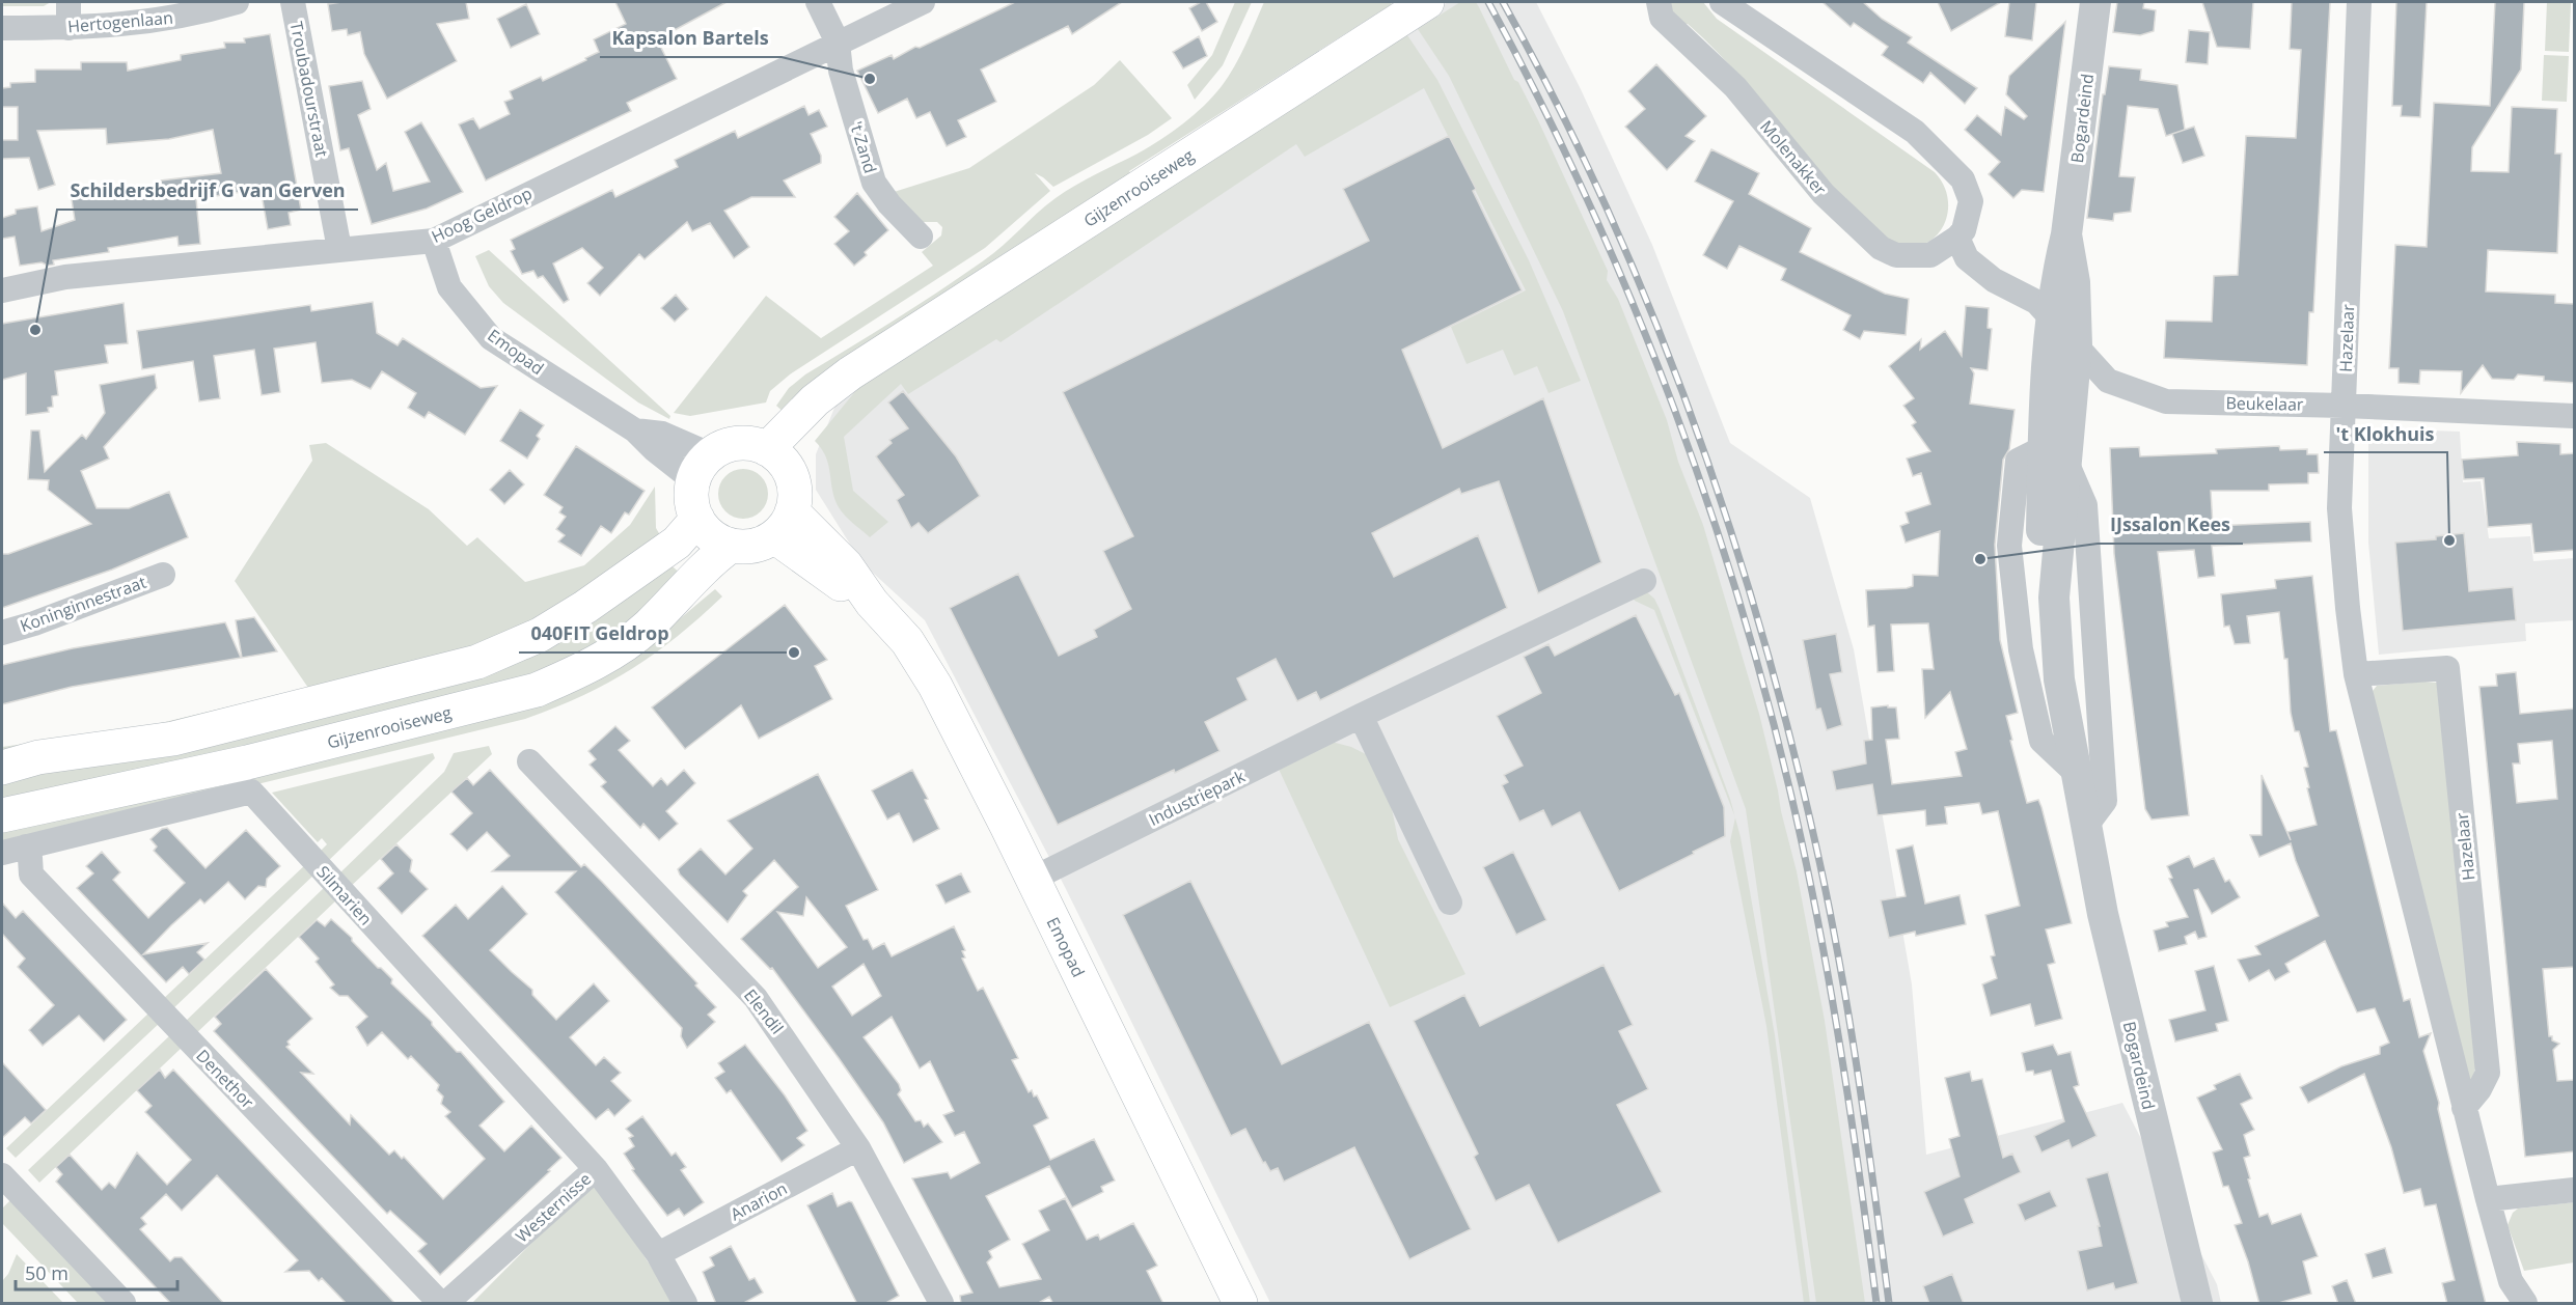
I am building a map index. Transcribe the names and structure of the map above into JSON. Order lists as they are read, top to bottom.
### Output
{
  "streets": {
    "main road": ["Gijzenrooiseweg", "Emopad"],
    "street": [
      "Hertogenlaan",
      "Troubadourstraat",
      "Bogardeind",
      "'t Zand",
      "Molenakker",
      "Hoog Geldrop",
      "Hazelaar",
      "Beukelaar",
      "Koninginnestraat",
      "Industriepark",
      "Silmarien",
      "Elendil",
      "Denethor",
      "Anarion",
      "Westernisse"
    ]
  },
  "crossings": [
    ["Troubadourstraat", "Hoog Geldrop"],
    ["Bogardeind", "Beukelaar"],
    ["'t Zand", "Hoog Geldrop"],
    ["Gijzenrooiseweg", "Emopad"],
    ["Hoog Geldrop", "Emopad"],
    ["Hazelaar", "Beukelaar"],
    ["Emopad", "Industriepark"],
    ["Silmarien", "Denethor"],
    ["Silmarien", "Westernisse"],
    ["Elendil", "Anarion"],
    ["Anarion", "Westernisse"]
  ],
  "places": [
    "Kapsalon Bartels",
    "Schildersbedrijf G van Gerven",
    "'t Klokhuis",
    "IJssalon Kees",
    "040FIT Geldrop"
  ],
  "scale_bar": "50 m"
}
